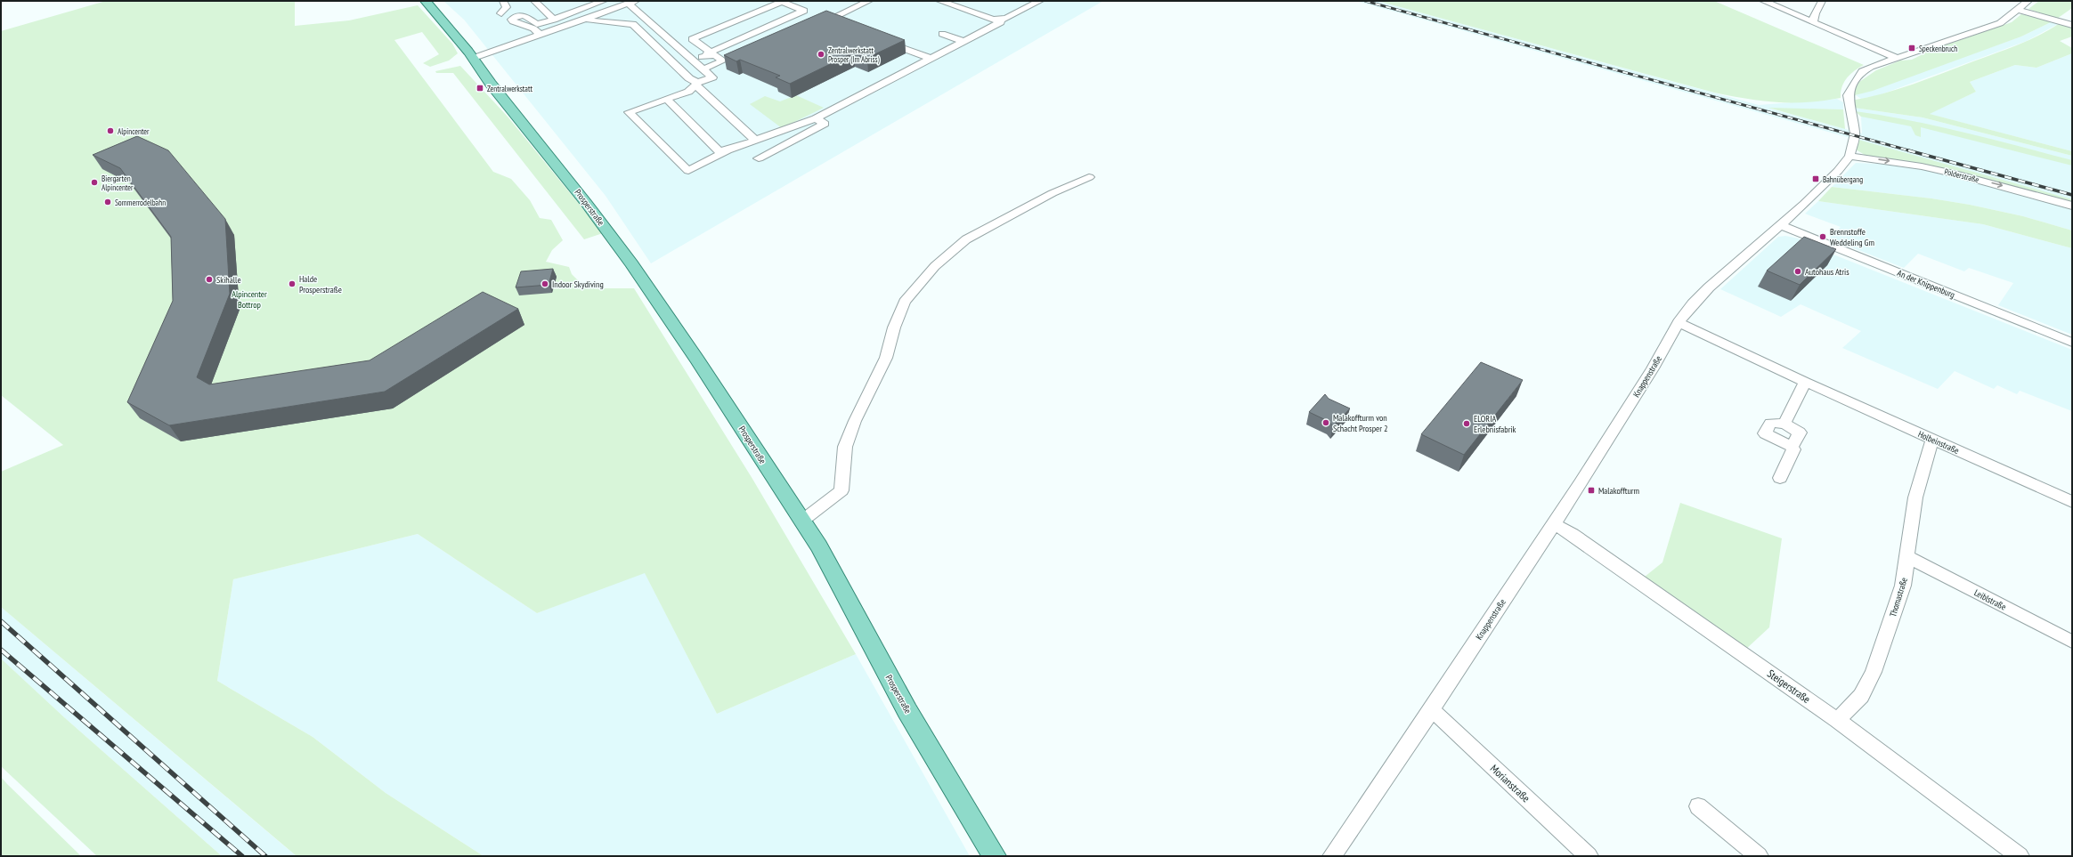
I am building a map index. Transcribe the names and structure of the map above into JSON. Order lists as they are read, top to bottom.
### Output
{
  "streets": {
    "main road": ["Prosperstraße"],
    "street": [
      "Polderstraße",
      "An der Knippenburg",
      "Knappenstraße",
      "Holbeinstraße",
      "Thomastraße",
      "Leiblstraße",
      "Steigerstraße",
      "Morianstraße"
    ]
  },
  "crossings": [
    ["Polderstraße", "Knappenstraße"],
    ["An der Knippenburg", "Knappenstraße"],
    ["Knappenstraße", "Holbeinstraße"],
    ["Knappenstraße", "Steigerstraße"],
    ["Knappenstraße", "Morianstraße"],
    ["Holbeinstraße", "Thomastraße"],
    ["Thomastraße", "Leiblstraße"],
    ["Thomastraße", "Steigerstraße"]
  ],
  "one_way": ["Polderstraße"],
  "parks": ["Alpincenter Bottrop"],
  "places": {
    "transit": [
      "Speckenbruch",
      "Zentralwerkstatt",
      "Bahnübergang",
      "Malakoffturm"
    ],
    "other": [
      "Zentralwerkstatt Prosper (Im Abriss)",
      "Alpincenter",
      "Biergarten Alpincenter",
      "Sommerrodelbahn",
      "Brennstoffe Weddeling Gm",
      "Autohaus Atris",
      "Skihalle",
      "Halde Prosperstraße",
      "Indoor Skydiving",
      "Malakoffturm von Schacht Prosper 2",
      "ELORIA Erlebnisfabrik"
    ]
  }
}
